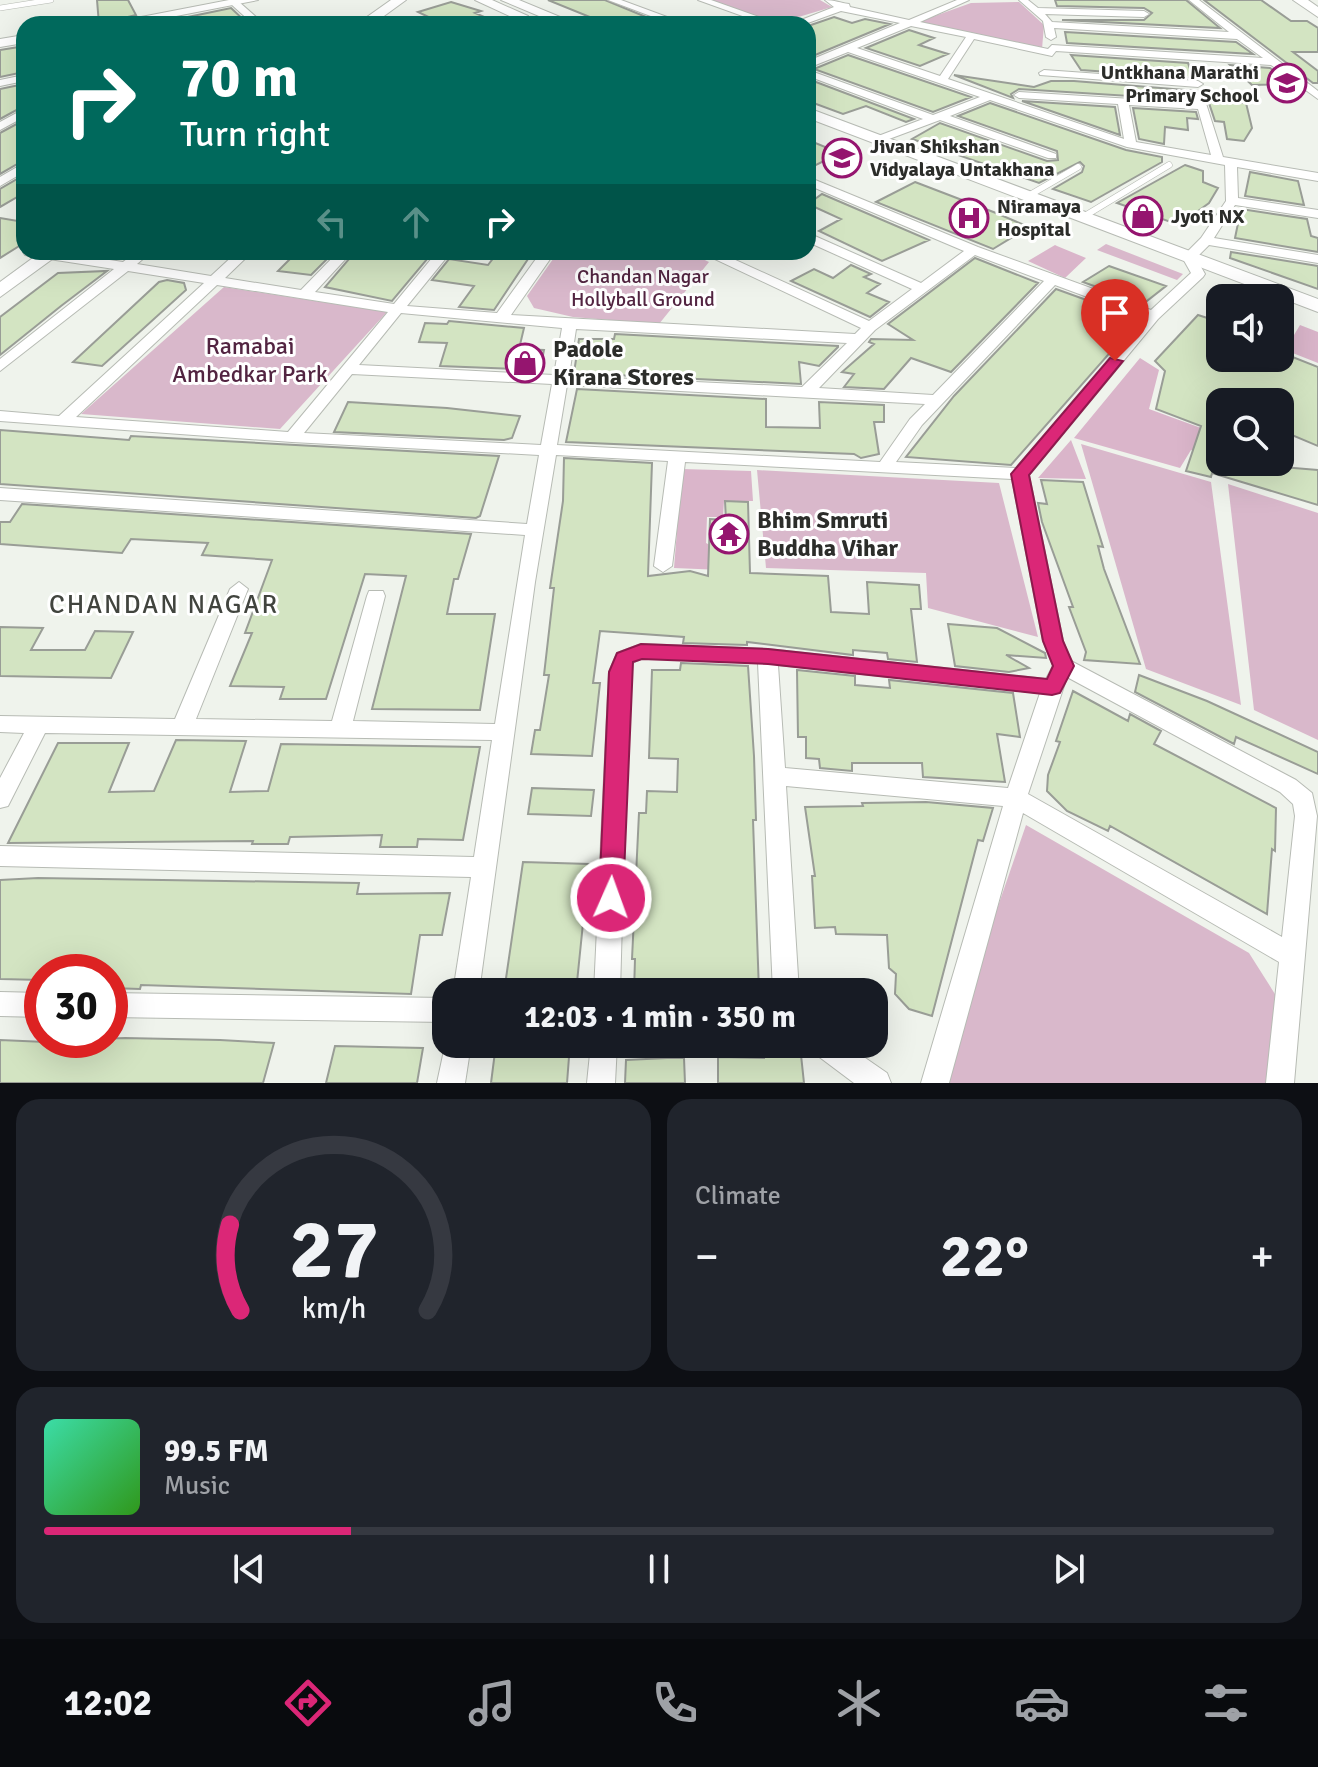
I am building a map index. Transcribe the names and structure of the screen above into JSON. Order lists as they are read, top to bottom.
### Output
{
  "districts": ["CHANDAN NAGAR"],
  "parks": ["Chandan Nagar Hollyball Ground", "Ramabai Ambedkar Park"],
  "places": {
    "school or university": ["Untkhana Marathi Primary School", "Jivan Shikshan Vidyalaya Untakhana"],
    "shop": ["Jyoti NX", "Padole Kirana Stores"],
    "hospital": ["Niramaya Hospital"],
    "temple": ["Bhim Smruti Buddha Vihar"]
  },
  "page": {
    "turn": ["70 m", "Turn right"],
    "limit": "30",
    "trip": "12:03 · 1 min · 350 m",
    "tile": "Climate",
    "heat": ["−", "22°", "+"],
    "song": ["99.5 FM", "Music"],
    "tabs": "12:02",
    "gauge": ["27", "km/h"]
  }
}
